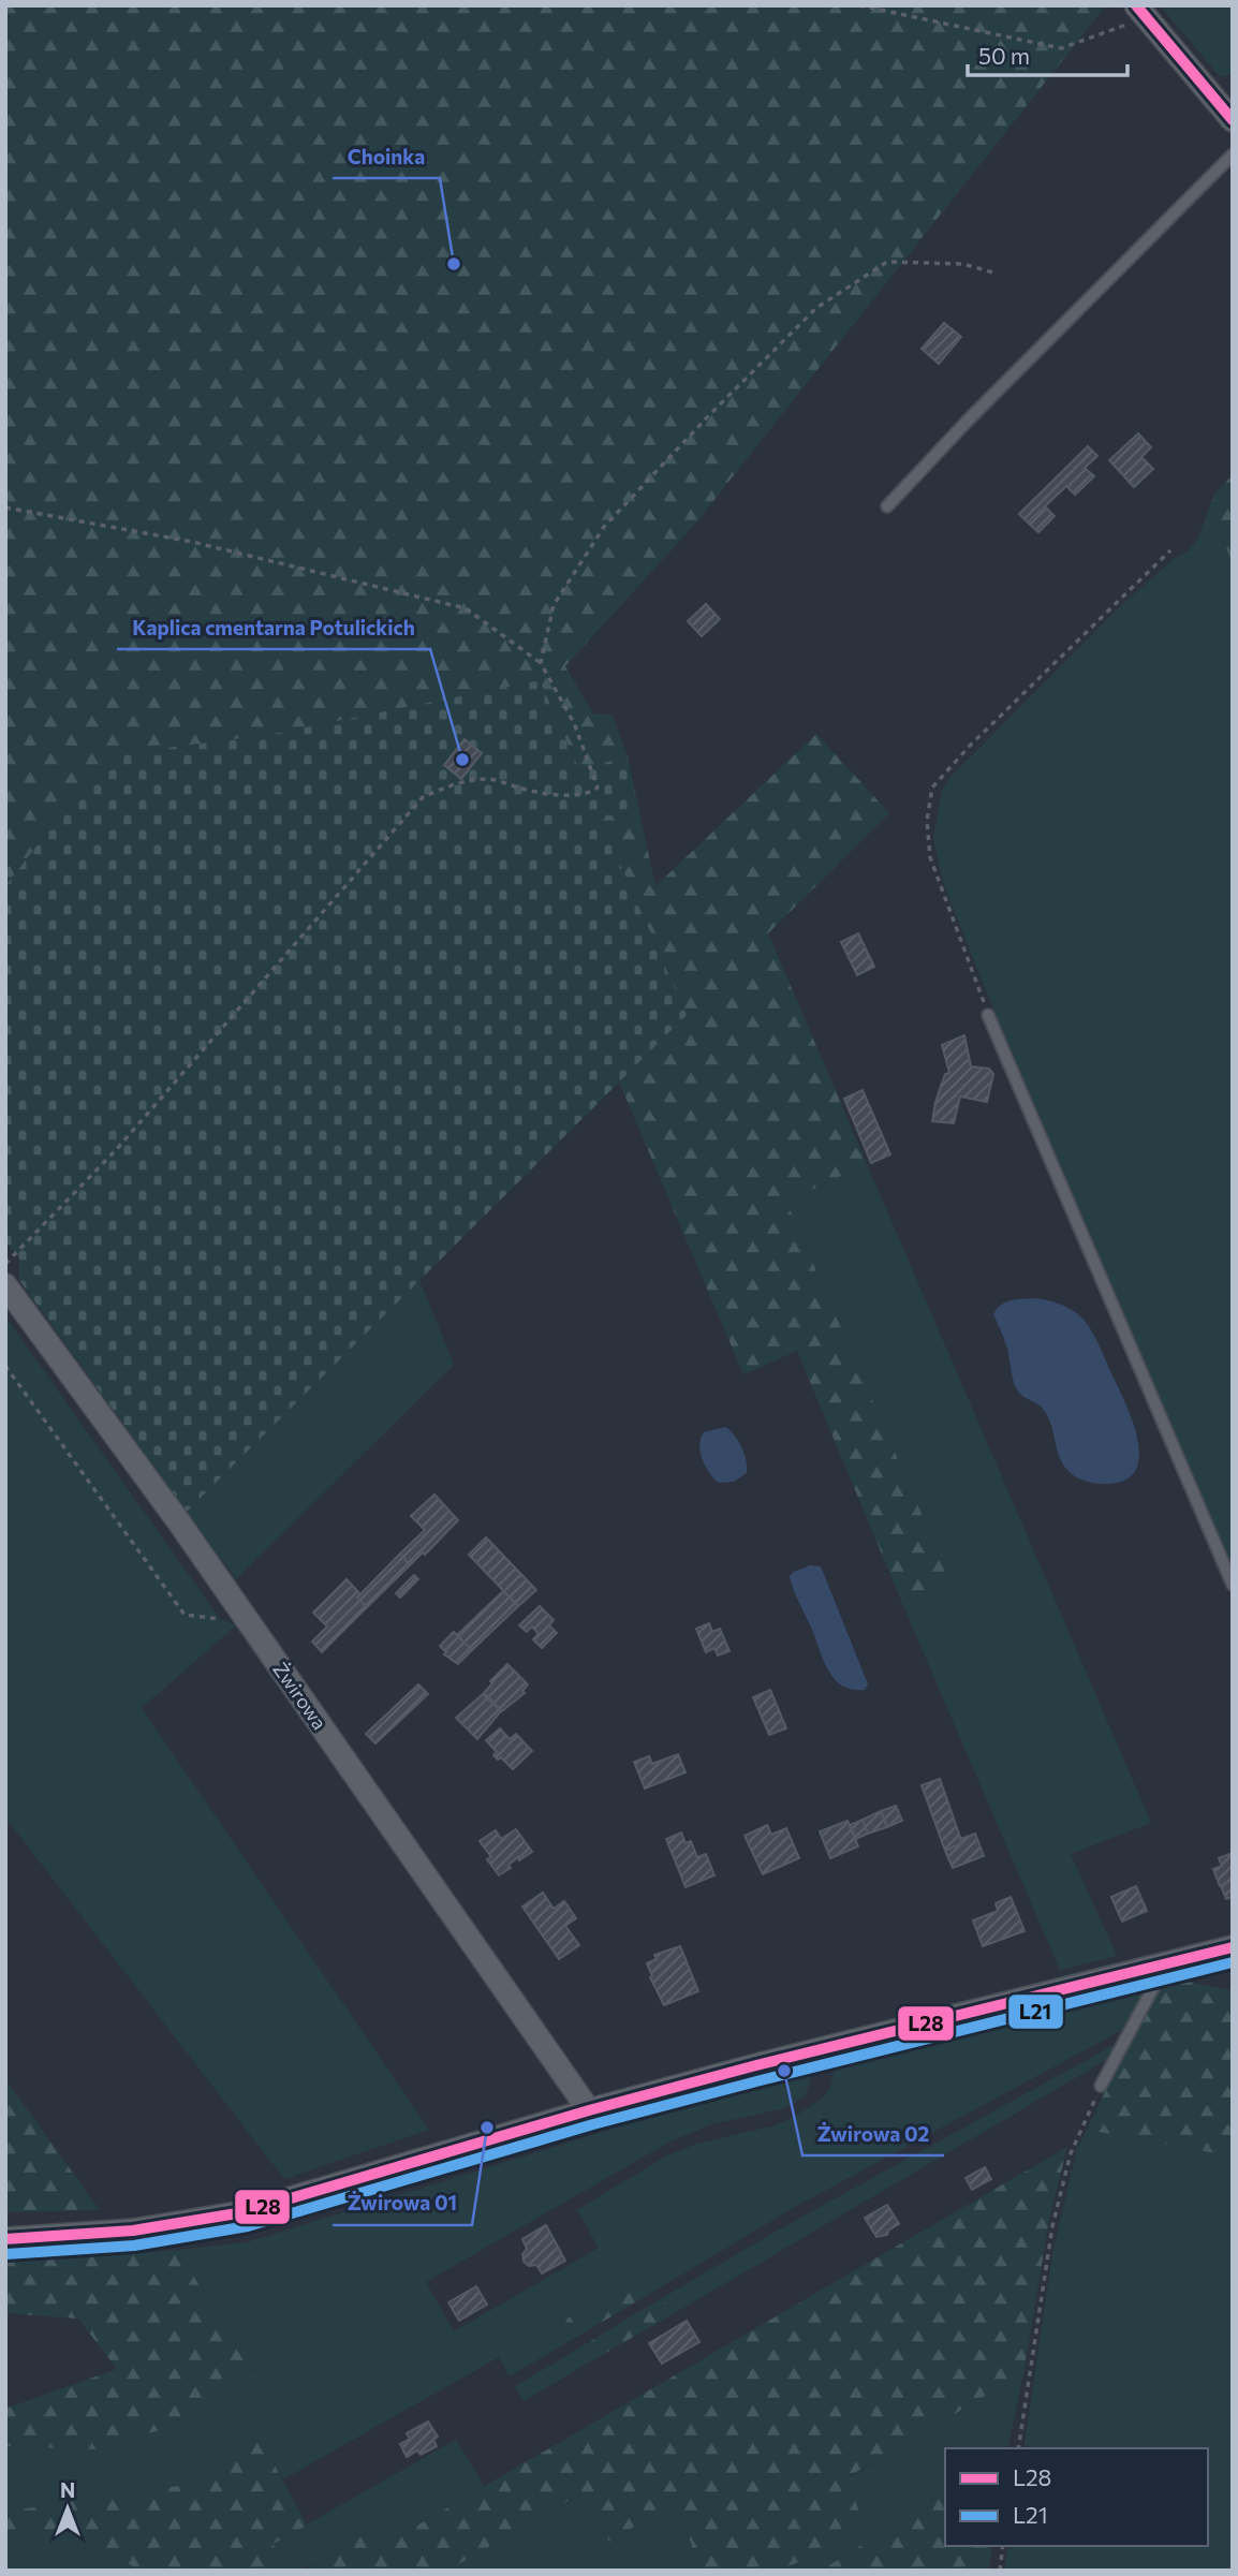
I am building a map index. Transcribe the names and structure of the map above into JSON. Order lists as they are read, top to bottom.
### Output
{
  "streets": {
    "street": ["Żwirowa"]
  },
  "places": [
    "Choinka",
    "Kaplica cmentarna Potulickich",
    "Żwirowa 02",
    "Żwirowa 01"
  ],
  "lines": ["transit line L28", "transit line L21"],
  "legend": ["L28", "L21"],
  "scale_bar": "50 m",
  "north": "top"
}
